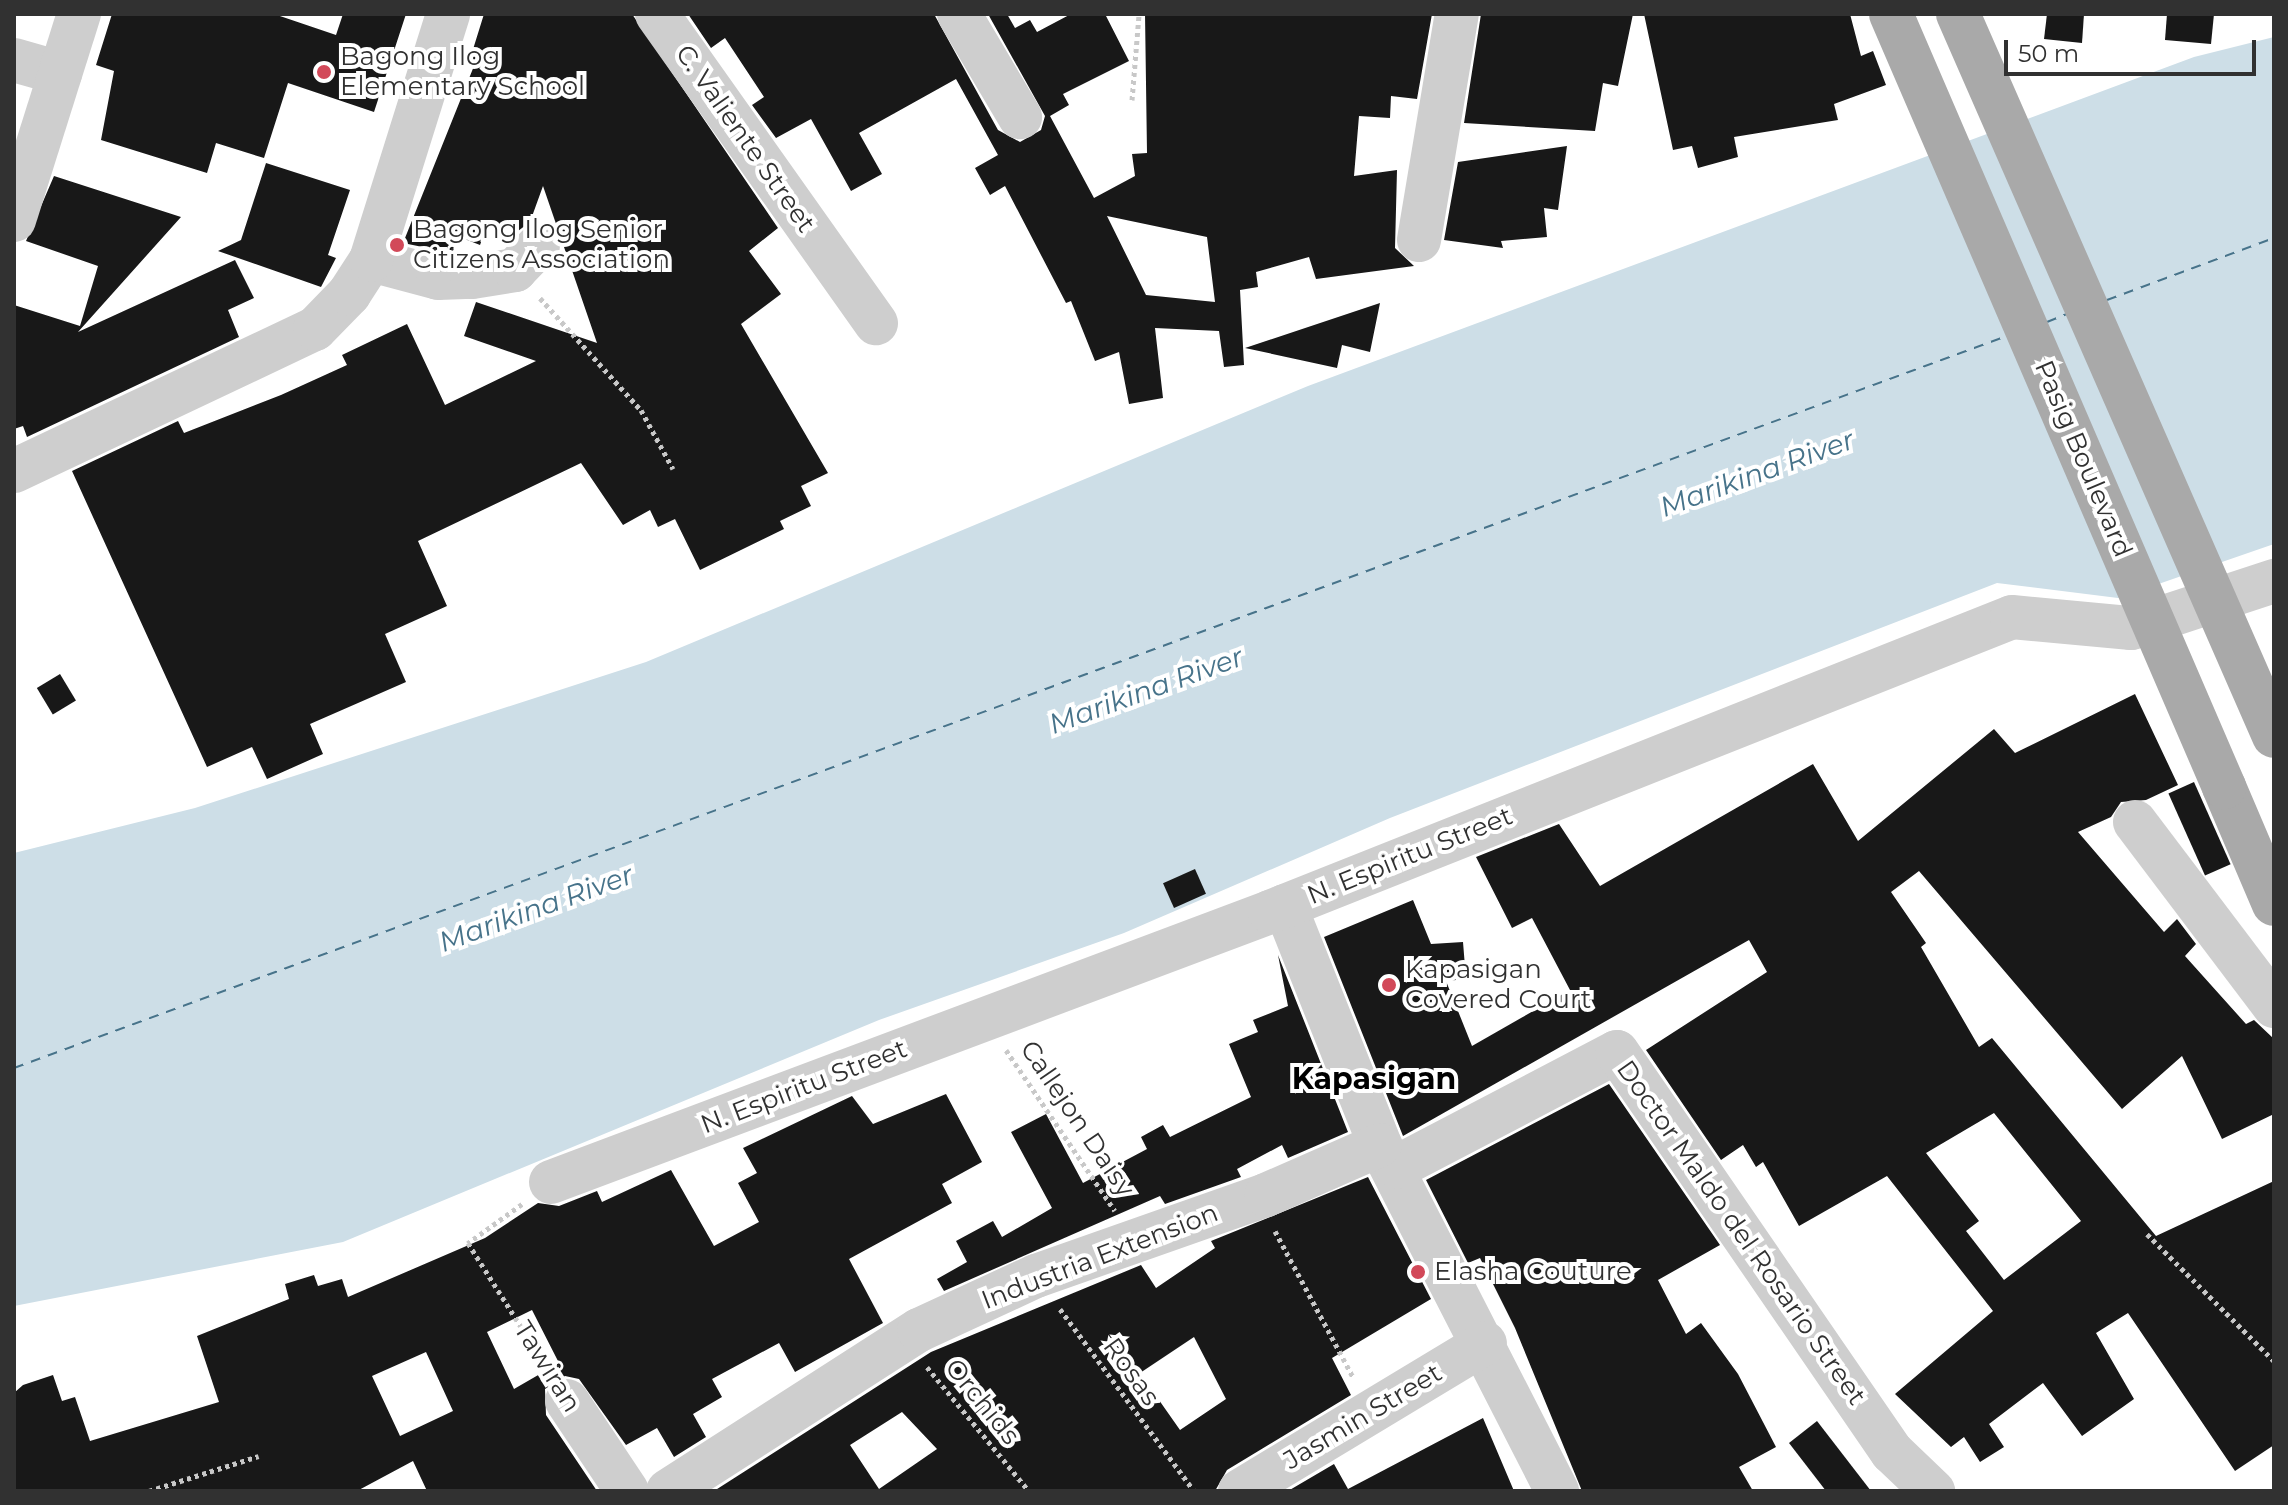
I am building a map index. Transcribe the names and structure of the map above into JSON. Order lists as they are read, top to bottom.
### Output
{
  "streets": {
    "main road": ["Pasig Boulevard"],
    "street": [
      "C. Valiente Street",
      "N. Espiritu Street",
      "Doctor Maldo del Rosario Street",
      "Industria Extension",
      "Tawiran",
      "Jasmin Street"
    ],
    "path": ["Callejon Daisy", "Rosas", "Orchids"]
  },
  "crossings": [
    ["N. Espiritu Street", "Callejon Daisy"],
    ["N. Espiritu Street", "Tawiran"],
    ["Callejon Daisy", "Industria Extension"],
    ["Doctor Maldo del Rosario Street", "Industria Extension"],
    ["Industria Extension", "Rosas"],
    ["Industria Extension", "Orchids"]
  ],
  "districts": ["Kapasigan"],
  "water": ["Marikina River"],
  "places": [
    "Bagong Ilog Elementary School",
    "Bagong Ilog Senior Citizens Association",
    "Kapasigan Covered Court",
    "Elasha Couture"
  ],
  "scale_bar": "50 m"
}
